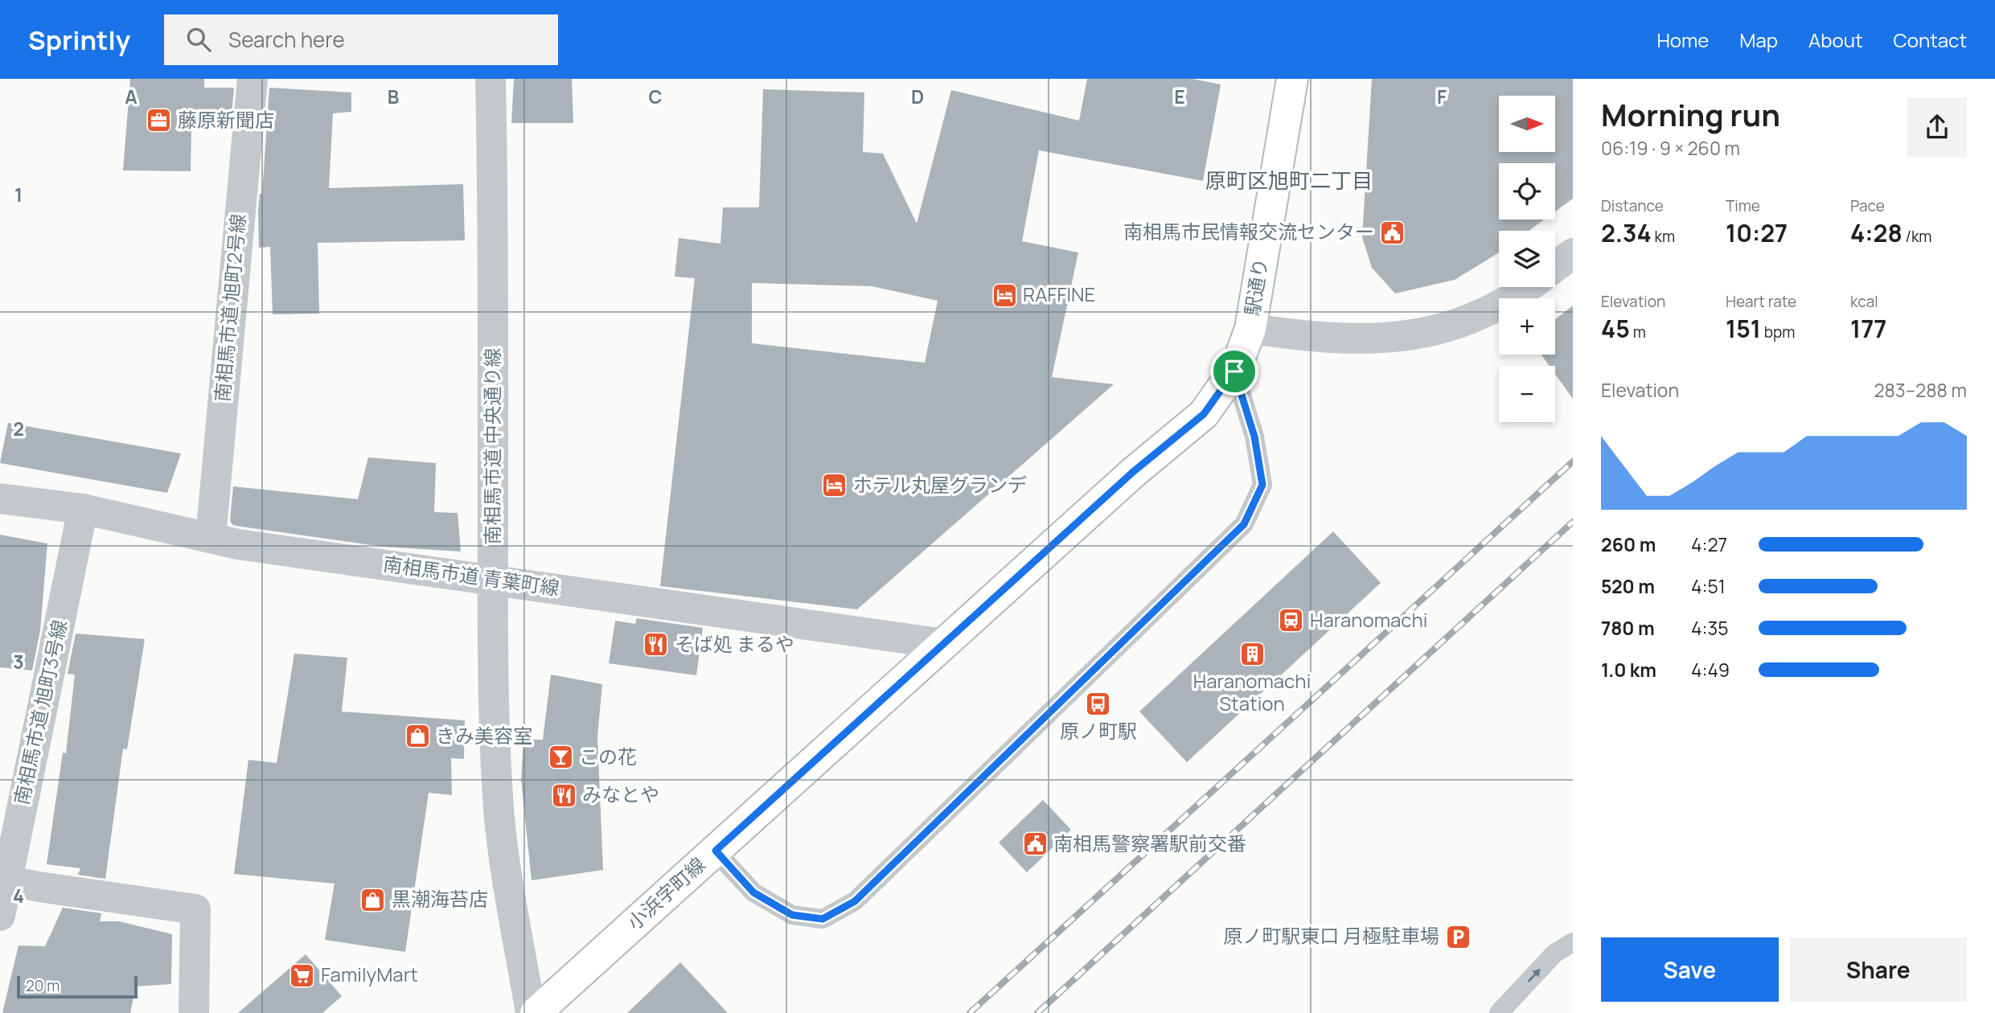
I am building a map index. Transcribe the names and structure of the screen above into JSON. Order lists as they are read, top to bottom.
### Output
{
  "streets": {
    "main road": ["駅通り", "小浜字町線"],
    "street": [
      "南相馬市道 旭町2号線",
      "南相馬市道 中央通り線",
      "南相馬市道 青葉町線",
      "南相馬市道 旭町3号線"
    ]
  },
  "crossings": [
    ["駅通り", "小浜字町線"],
    ["南相馬市道 旭町2号線", "南相馬市道 青葉町線"],
    ["南相馬市道 中央通り線", "南相馬市道 青葉町線"],
    ["南相馬市道 青葉町線", "南相馬市道 旭町3号線"],
    ["南相馬市道 青葉町線", "小浜字町線"]
  ],
  "districts": ["原町区旭町二丁目"],
  "places": {
    "office": ["藤原新聞店"],
    "public building": ["南相馬市民情報交流センター", "南相馬警察署駅前交番"],
    "hotel": ["RAFFINE", "ホテル丸屋グランデ"],
    "station": ["Haranomachi"],
    "restaurant": ["そば処 まるや", "みなとや"],
    "building": ["Haranomachi Station"],
    "bus stop": ["原ノ町駅"],
    "shop": ["きみ美容室", "黒潮海苔店"],
    "bar": ["この花"],
    "parking": ["原ノ町駅東口 月極駐車場"],
    "supermarket": ["FamilyMart"]
  },
  "scale_bar": "20 m",
  "north": "right",
  "page": {
    "header": "Sprintly",
    "search": "Search here",
    "nav": [
      "Home",
      "Map",
      "About",
      "Contact"
    ],
    "heading": ["Morning run", "06:19 · 9 × 260 m"],
    "map_buttons": ["+", "−"],
    "stats": [
      ["Distance", "2.34 km"],
      ["Time", "10:27"],
      ["Pace", "4:28 /km"],
      ["Elevation", "45 m"],
      ["Heart rate", "151 bpm"],
      ["kcal", "177"]
    ],
    "chart": ["Elevation", "283–288 m"],
    "list": [
      {
        "name": "260 m",
        "note": "4:27"
      },
      {
        "name": "520 m",
        "note": "4:51"
      },
      {
        "name": "780 m",
        "note": "4:35"
      },
      {
        "name": "1.0 km",
        "note": "4:49"
      }
    ],
    "buttons": ["Save", "Share"],
    "scale": "20 m"
  },
  "grid": {
    "columns": [
      "A",
      "B",
      "C",
      "D",
      "E",
      "F"
    ],
    "rows": [
      "1",
      "2",
      "3",
      "4"
    ]
  }
}
